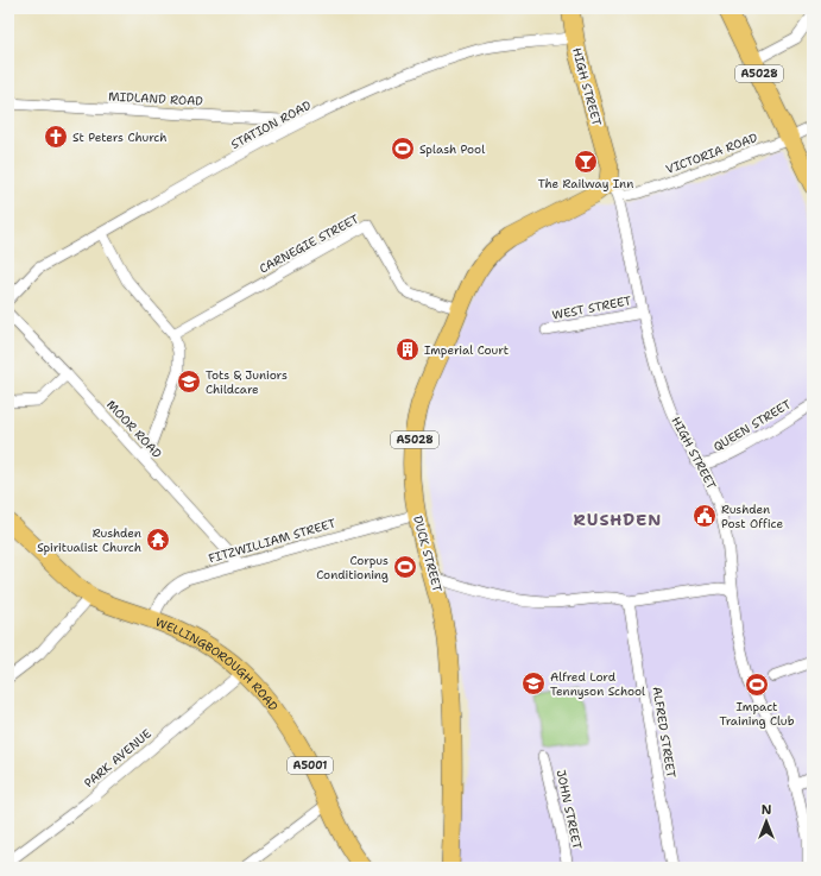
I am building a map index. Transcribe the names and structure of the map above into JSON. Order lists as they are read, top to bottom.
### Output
{
  "streets": {
    "main road": [
      "A5028",
      "HIGH STREET",
      "DUCK STREET",
      "WELLINGBOROUGH ROAD",
      "A5001"
    ],
    "street": [
      "MIDLAND ROAD",
      "STATION ROAD",
      "VICTORIA ROAD",
      "CARNEGIE STREET",
      "WEST STREET",
      "QUEEN STREET",
      "MOOR ROAD",
      "FITZWILLIAM STREET",
      "ALFRED STREET",
      "PARK AVENUE",
      "JOHN STREET"
    ]
  },
  "crossings": [
    ["A5028", "VICTORIA ROAD"],
    ["HIGH STREET", "STATION ROAD"],
    ["HIGH STREET", "VICTORIA ROAD"],
    ["HIGH STREET", "WEST STREET"],
    ["HIGH STREET", "QUEEN STREET"],
    ["HIGH STREET", "DUCK STREET"],
    ["MIDLAND ROAD", "STATION ROAD"],
    ["VICTORIA ROAD", "DUCK STREET"],
    ["CARNEGIE STREET", "DUCK STREET"],
    ["MOOR ROAD", "FITZWILLIAM STREET"],
    ["FITZWILLIAM STREET", "DUCK STREET"],
    ["FITZWILLIAM STREET", "WELLINGBOROUGH ROAD"],
    ["WELLINGBOROUGH ROAD", "PARK AVENUE"]
  ],
  "districts": ["RUSHDEN"],
  "places": {
    "church": ["St Peters Church"],
    "sports": ["Splash Pool", "Corpus Conditioning", "Impact Training Club"],
    "bar": ["The Railway Inn"],
    "building": ["Imperial Court"],
    "school or university": ["Tots & Juniors Childcare", "Alfred Lord Tennyson School"],
    "public building": ["Rushden Post Office"],
    "temple": ["Rushden Spiritualist Church"]
  },
  "north": "top"
}
